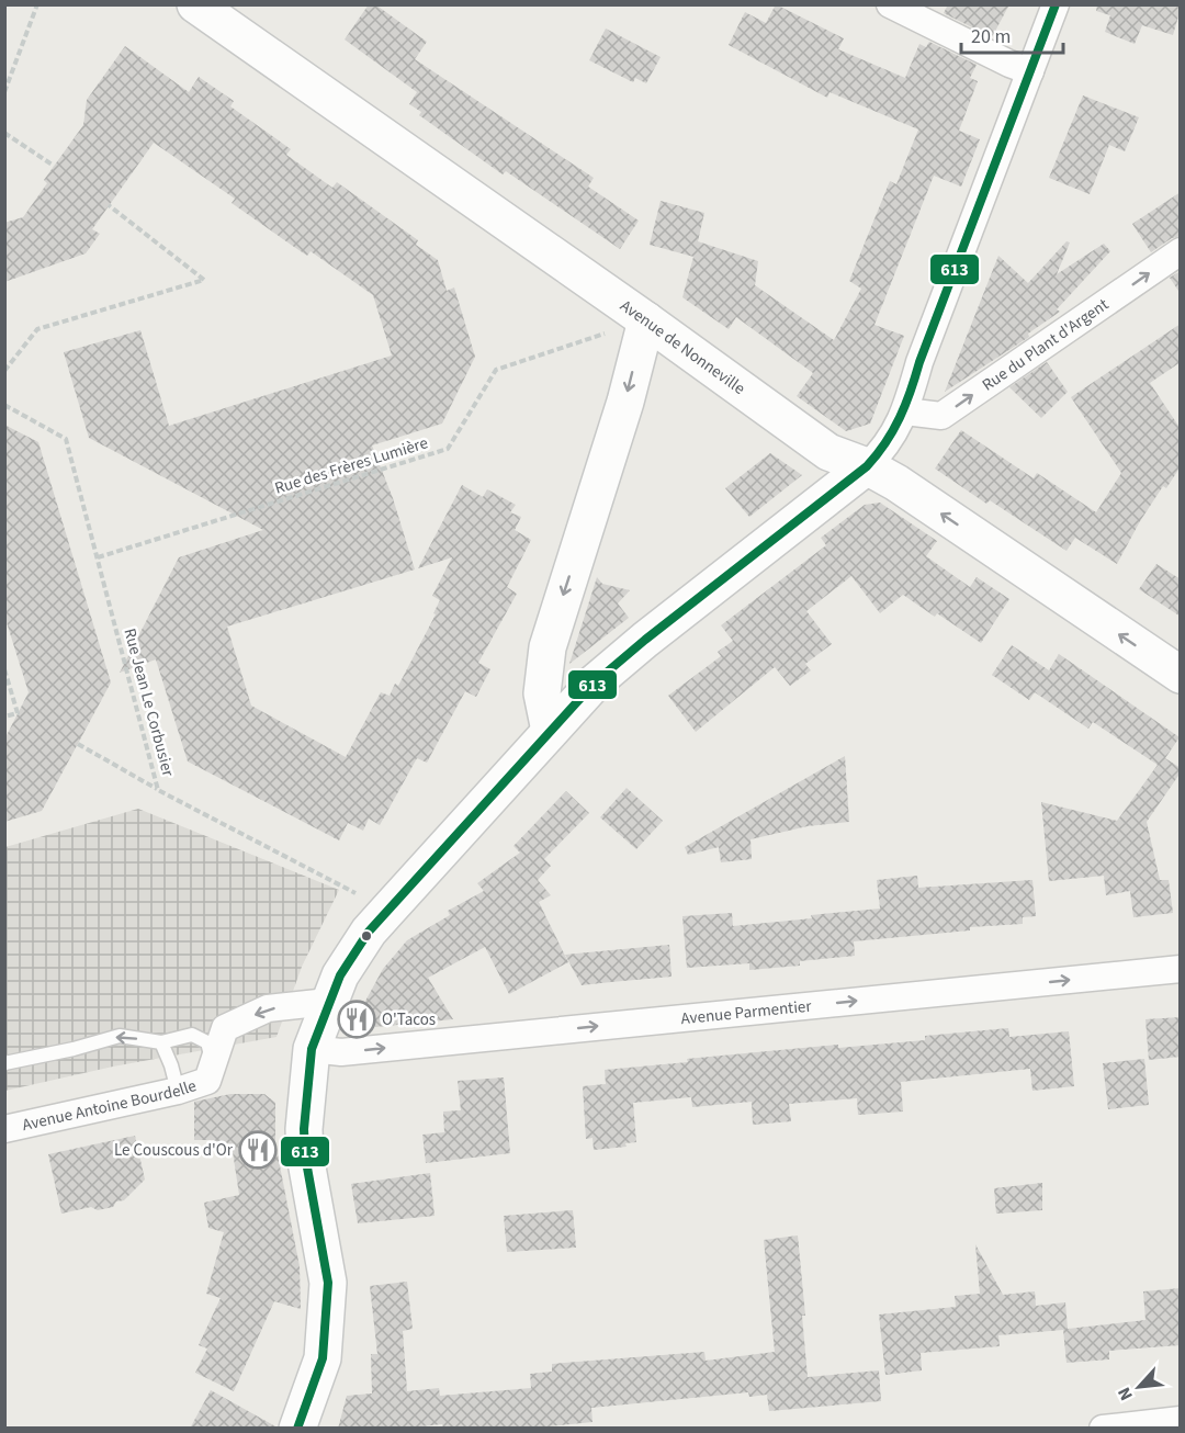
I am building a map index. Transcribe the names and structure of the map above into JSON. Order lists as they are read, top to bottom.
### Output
{
  "streets": {
    "street": [
      "Rue du Plant d'Argent",
      "Avenue de Nonneville",
      "Avenue Parmentier",
      "Avenue Antoine Bourdelle"
    ],
    "path": ["Rue des Frères Lumière", "Rue Jean Le Corbusier"]
  },
  "crossings": [
    ["Avenue de Nonneville", "Rue des Frères Lumière"],
    ["Rue des Frères Lumière", "Rue Jean Le Corbusier"]
  ],
  "one_way": ["Rue du Plant d'Argent", "Avenue Parmentier"],
  "places": {
    "restaurant": ["O'Tacos", "Le Couscous d'Or"]
  },
  "lines": ["transit line 613"],
  "scale_bar": "20 m",
  "north": "bottom left"
}
